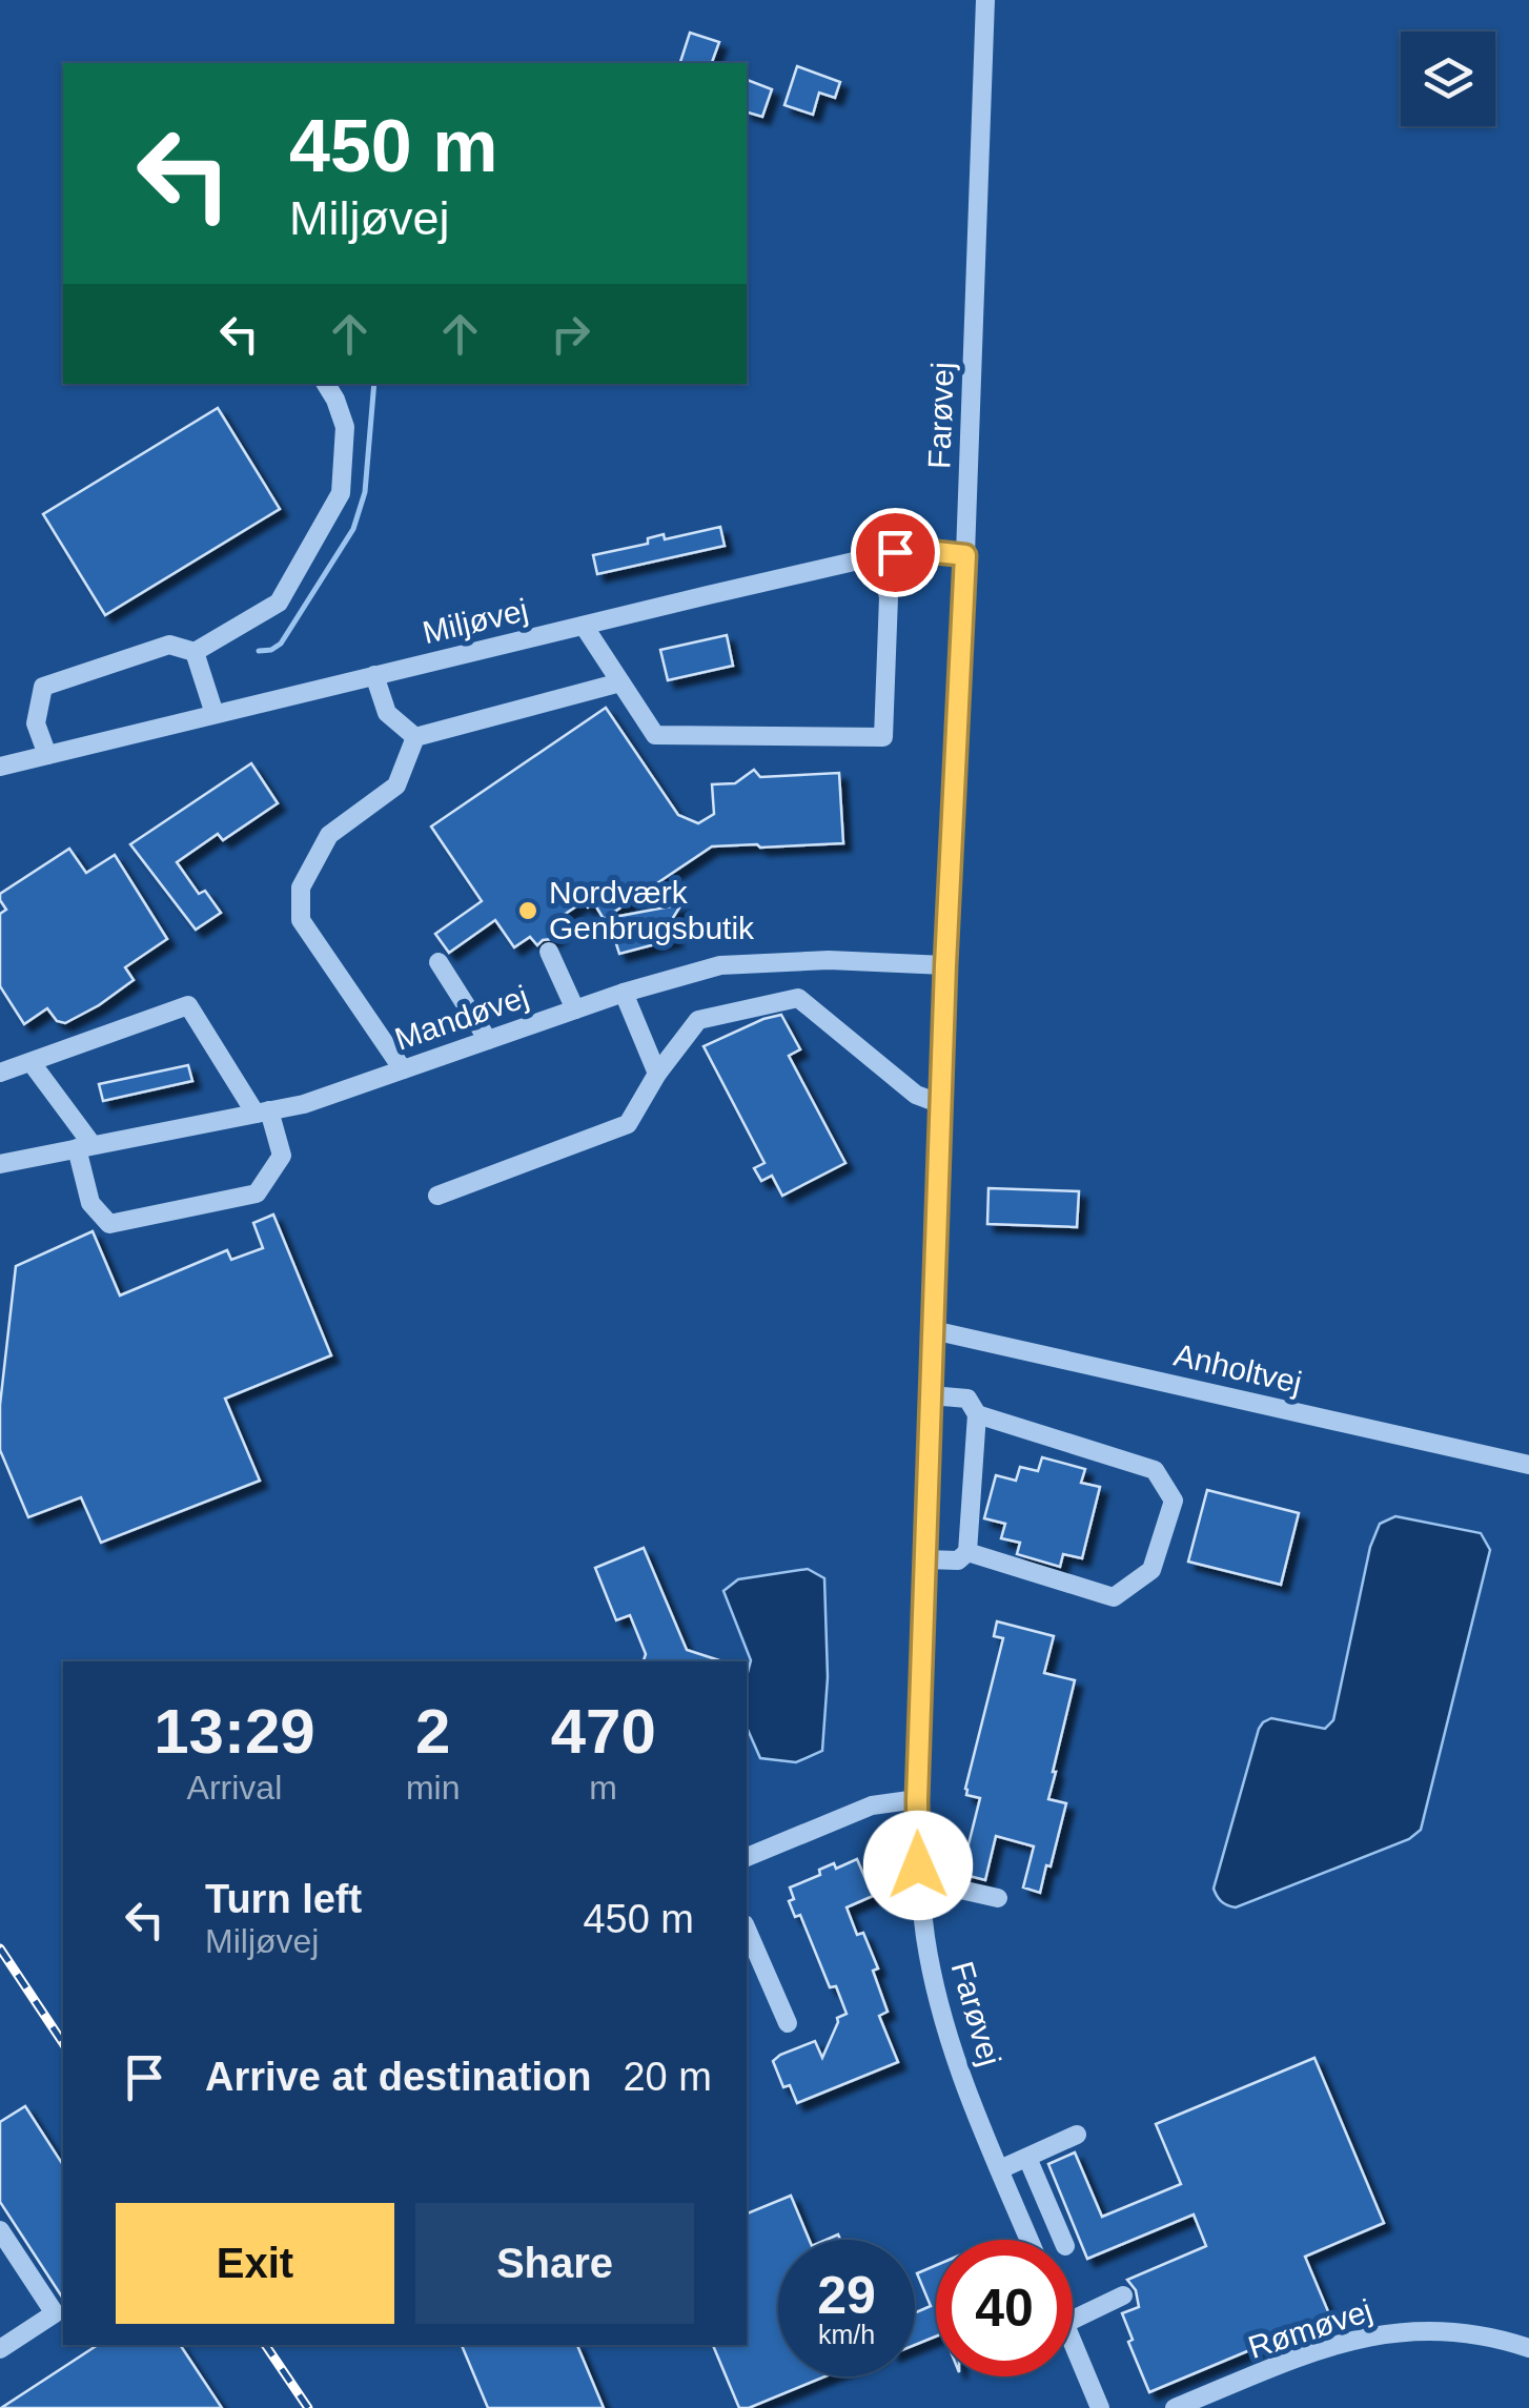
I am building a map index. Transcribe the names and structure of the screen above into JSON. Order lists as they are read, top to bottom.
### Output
{
  "streets": {
    "street": [
      "Farøvej",
      "Miljøvej",
      "Mandøvej",
      "Anholtvej",
      "Rømøvej"
    ]
  },
  "crossings": [
    ["Farøvej", "Miljøvej"],
    ["Farøvej", "Mandøvej"],
    ["Farøvej", "Anholtvej"]
  ],
  "places": ["Nordværk Genbrugsbutik"],
  "page": {
    "turn": ["450 m", "Miljøvej"],
    "eta": [
      "13:29",
      "Arrival",
      "2",
      "min",
      "470",
      "m"
    ],
    "list": [
      {
        "name": "Turn left",
        "note": "Miljøvej",
        "value": "450 m"
      },
      {
        "name": "Arrive at destination",
        "value": "20 m"
      }
    ],
    "buttons": ["Exit", "Share"],
    "speed": "29 km/h",
    "limit": "40"
  }
}
